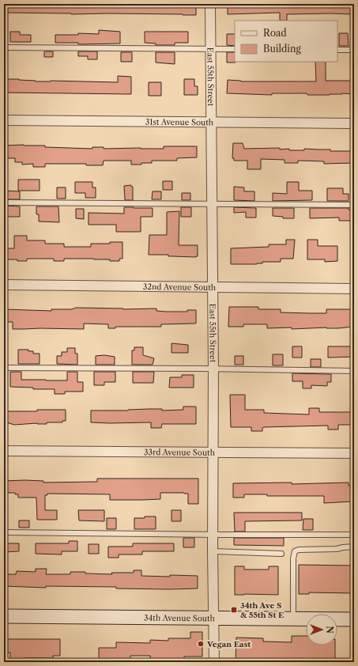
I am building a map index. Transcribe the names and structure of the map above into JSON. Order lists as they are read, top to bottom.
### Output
{
  "streets": {
    "street": [
      "East 55th Street",
      "31st Avenue South",
      "32nd Avenue South",
      "33rd Avenue South",
      "34th Avenue South"
    ]
  },
  "crossings": [
    ["East 55th Street", "31st Avenue South"],
    ["East 55th Street", "32nd Avenue South"],
    ["East 55th Street", "33rd Avenue South"],
    ["East 55th Street", "34th Avenue South"]
  ],
  "places": {
    "transit": ["34th Ave S & 55th St E"],
    "other": ["Vegan East"]
  },
  "legend": ["Road", "Building"],
  "north": "right"
}
